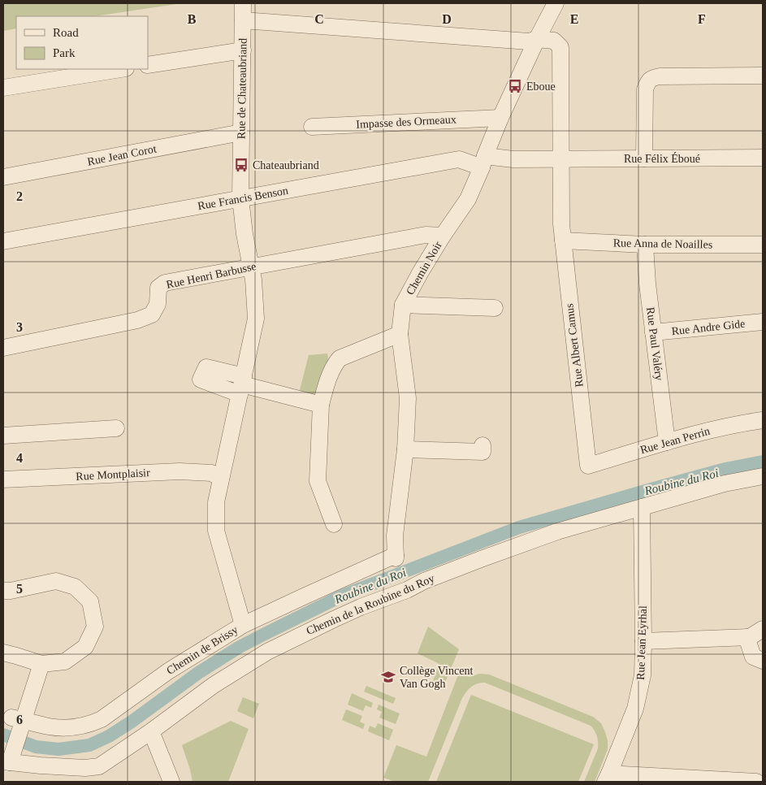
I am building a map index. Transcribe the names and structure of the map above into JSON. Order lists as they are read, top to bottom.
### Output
{
  "streets": {
    "street": [
      "Rue de Chateaubriand",
      "Impasse des Ormeaux",
      "Rue Jean Corot",
      "Rue Félix Éboué",
      "Rue Francis Benson",
      "Rue Anna de Noailles",
      "Chemin Noir",
      "Rue Henri Barbusse",
      "Rue Andre Gide",
      "Rue Paul Valéry",
      "Rue Albert Camus",
      "Rue Jean Perrin",
      "Rue Montplaisir",
      "Chemin de la Roubine du Roy",
      "Rue Jean Eyrhal",
      "Chemin de Brissy"
    ]
  },
  "crossings": [
    ["Rue de Chateaubriand", "Rue Jean Corot"],
    ["Rue de Chateaubriand", "Rue Francis Benson"],
    ["Rue de Chateaubriand", "Rue Henri Barbusse"],
    ["Rue de Chateaubriand", "Rue Albert Camus"],
    ["Rue de Chateaubriand", "Rue Montplaisir"],
    ["Rue de Chateaubriand", "Chemin de Brissy"],
    ["Impasse des Ormeaux", "Chemin Noir"],
    ["Rue Félix Éboué", "Rue Francis Benson"],
    ["Rue Félix Éboué", "Chemin Noir"],
    ["Rue Félix Éboué", "Rue Albert Camus"],
    ["Rue Francis Benson", "Chemin Noir"],
    ["Rue Anna de Noailles", "Rue Paul Valéry"],
    ["Rue Anna de Noailles", "Rue Albert Camus"],
    ["Chemin Noir", "Rue Henri Barbusse"],
    ["Chemin Noir", "Rue Albert Camus"],
    ["Chemin Noir", "Chemin de Brissy"],
    ["Rue Andre Gide", "Rue Paul Valéry"],
    ["Rue Paul Valéry", "Rue Jean Perrin"],
    ["Rue Albert Camus", "Rue Jean Perrin"],
    ["Chemin de la Roubine du Roy", "Rue Jean Eyrhal"]
  ],
  "water": ["Roubine du Roi"],
  "places": {
    "bus stop": ["Eboue", "Chateaubriand"],
    "school or university": ["Collège Vincent Van Gogh"]
  },
  "legend": ["Road", "Park"],
  "grid": {
    "columns": [
      "B",
      "C",
      "D",
      "E",
      "F"
    ],
    "rows": [
      "2",
      "3",
      "4",
      "5",
      "6"
    ]
  }
}
